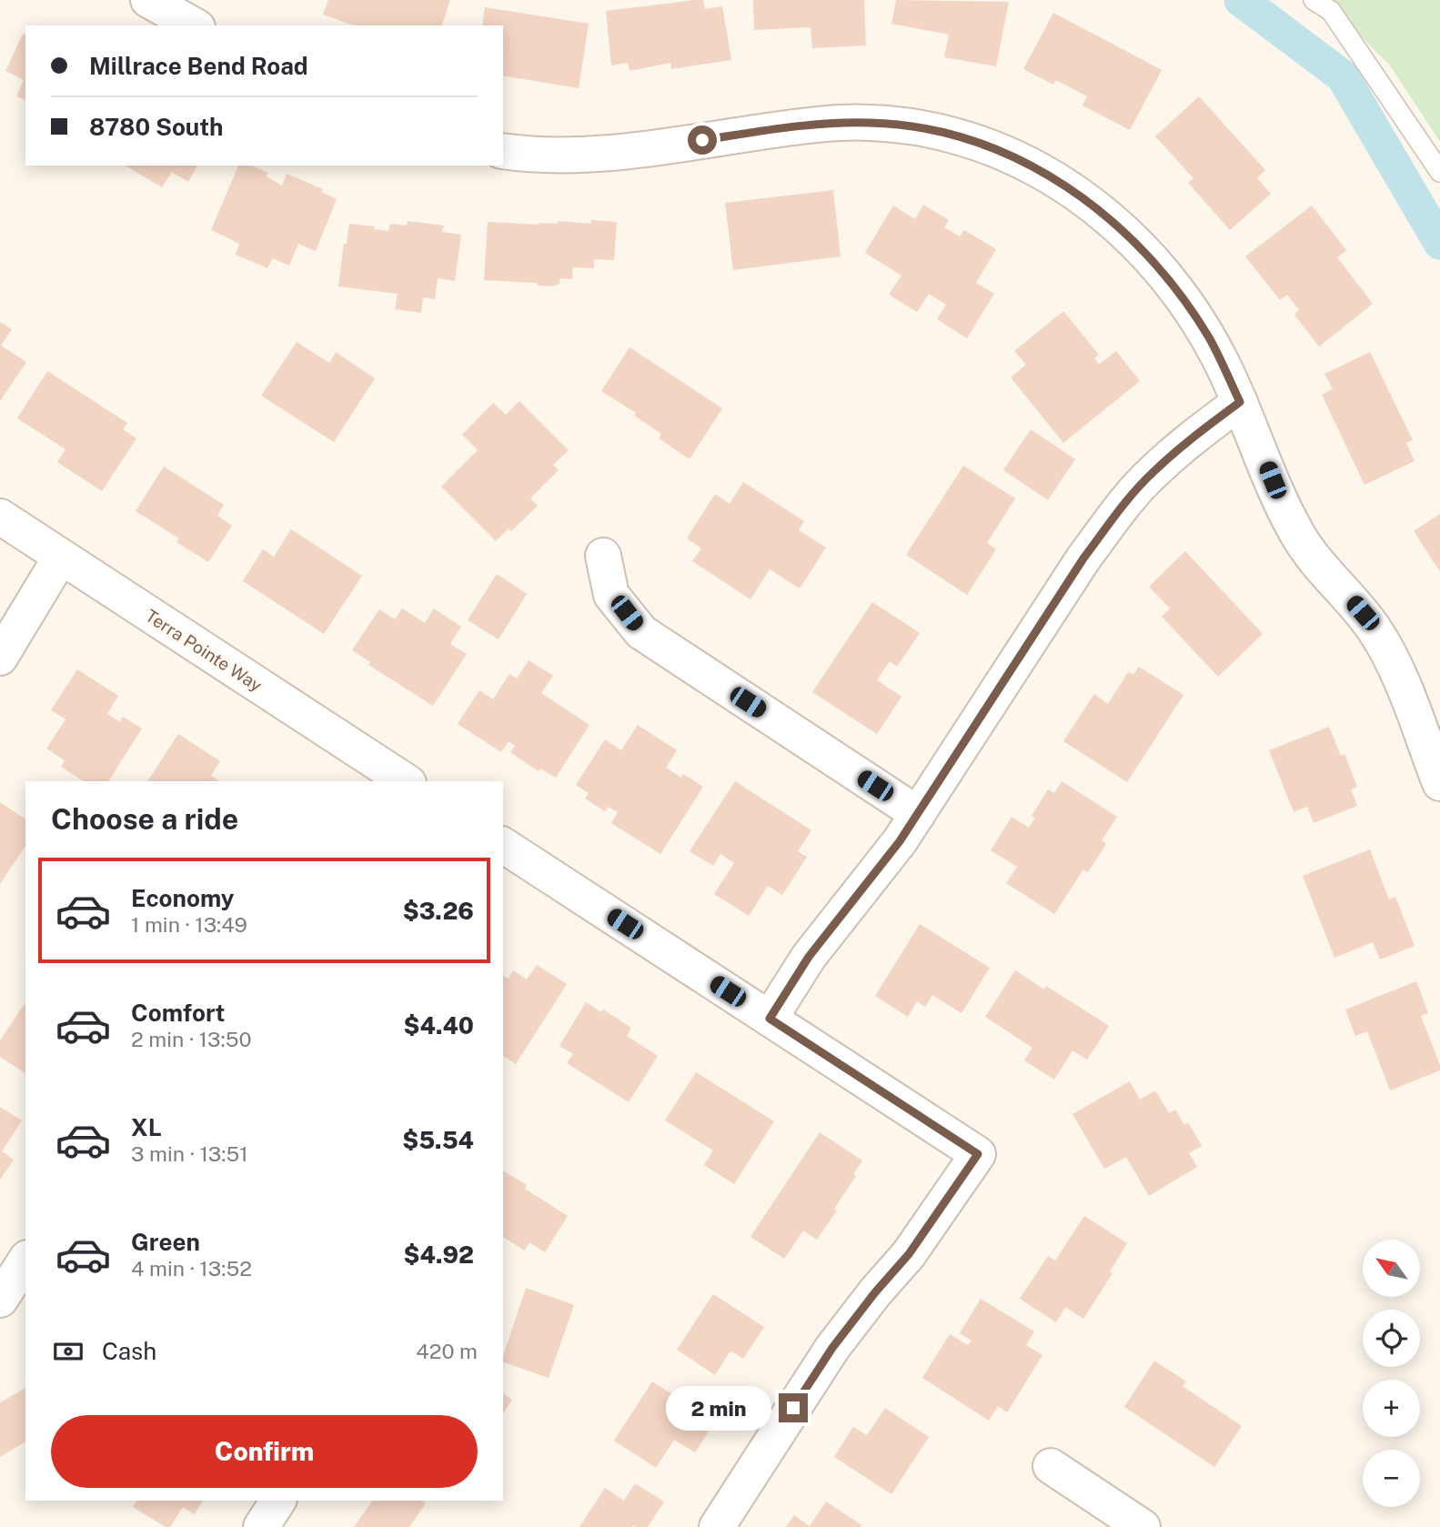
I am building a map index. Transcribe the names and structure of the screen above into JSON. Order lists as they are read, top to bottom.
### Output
{
  "streets": {
    "street": ["Terra Pointe Way"]
  },
  "north": "top left",
  "page": {
    "banner": ["Millrace Bend Road", "8780 South"],
    "heading": "Choose a ride",
    "list": [
      {
        "name": "Economy",
        "note": "1 min · 13:49",
        "value": "$3.26"
      },
      {
        "name": "Comfort",
        "note": "2 min · 13:50",
        "value": "$4.40"
      },
      {
        "name": "XL",
        "note": "3 min · 13:51",
        "value": "$5.54"
      },
      {
        "name": "Green",
        "note": "4 min · 13:52",
        "value": "$4.92"
      }
    ],
    "map_buttons": ["+", "−"],
    "pay": ["Cash", "420 m"],
    "bubble": "2 min",
    "buttons": "Confirm"
  }
}
